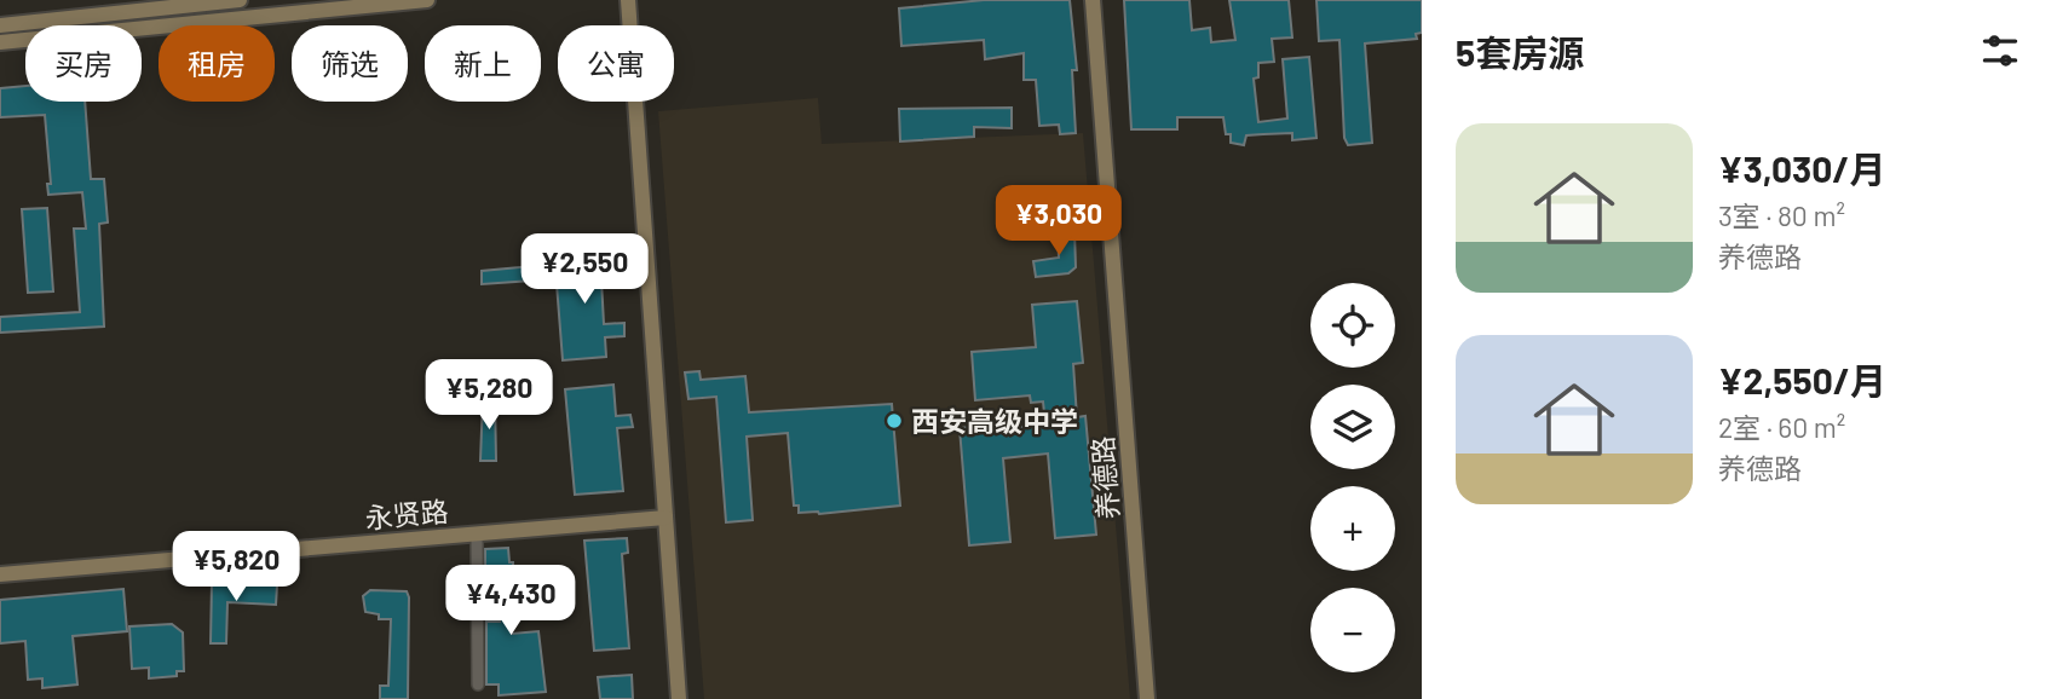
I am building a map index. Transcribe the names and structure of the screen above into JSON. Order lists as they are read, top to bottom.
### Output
{
  "streets": {
    "street": ["养德路", "永贤路"]
  },
  "places": ["西安高级中学"],
  "page": {
    "heading": "5套房源",
    "chip": [
      "买房",
      "租房",
      "筛选",
      "新上",
      "公寓"
    ],
    "list": [
      {
        "name": "¥3,030/月",
        "note": "3室 · 80 m² · 养德路"
      },
      {
        "name": "¥2,550/月",
        "note": "2室 · 60 m² · 养德路"
      }
    ],
    "price": [
      "¥3,030",
      "¥2,550",
      "¥5,280",
      "¥5,820",
      "¥4,430"
    ],
    "map_buttons": ["+", "−"]
  }
}
